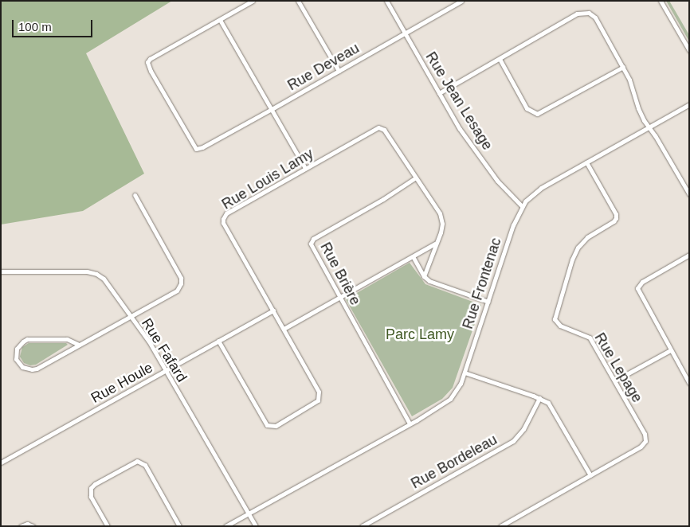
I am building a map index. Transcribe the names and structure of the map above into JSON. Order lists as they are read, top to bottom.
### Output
{
  "streets": {
    "street": [
      "Rue Deveau",
      "Rue Jean Lesage",
      "Rue Louis Lamy",
      "Rue Brière",
      "Rue Frontenac",
      "Rue Fafard",
      "Rue Lepage",
      "Rue Houle",
      "Rue Bordeleau"
    ]
  },
  "crossings": [
    ["Rue Deveau", "Rue Jean Lesage"],
    ["Rue Jean Lesage", "Rue Frontenac"],
    ["Rue Louis Lamy", "Rue Brière"],
    ["Rue Louis Lamy", "Rue Houle"],
    ["Rue Brière", "Rue Frontenac"],
    ["Rue Frontenac", "Rue Fafard"],
    ["Rue Frontenac", "Rue Lepage"],
    ["Rue Fafard", "Rue Houle"]
  ],
  "parks": ["Parc Lamy"],
  "scale_bar": "100 m"
}
